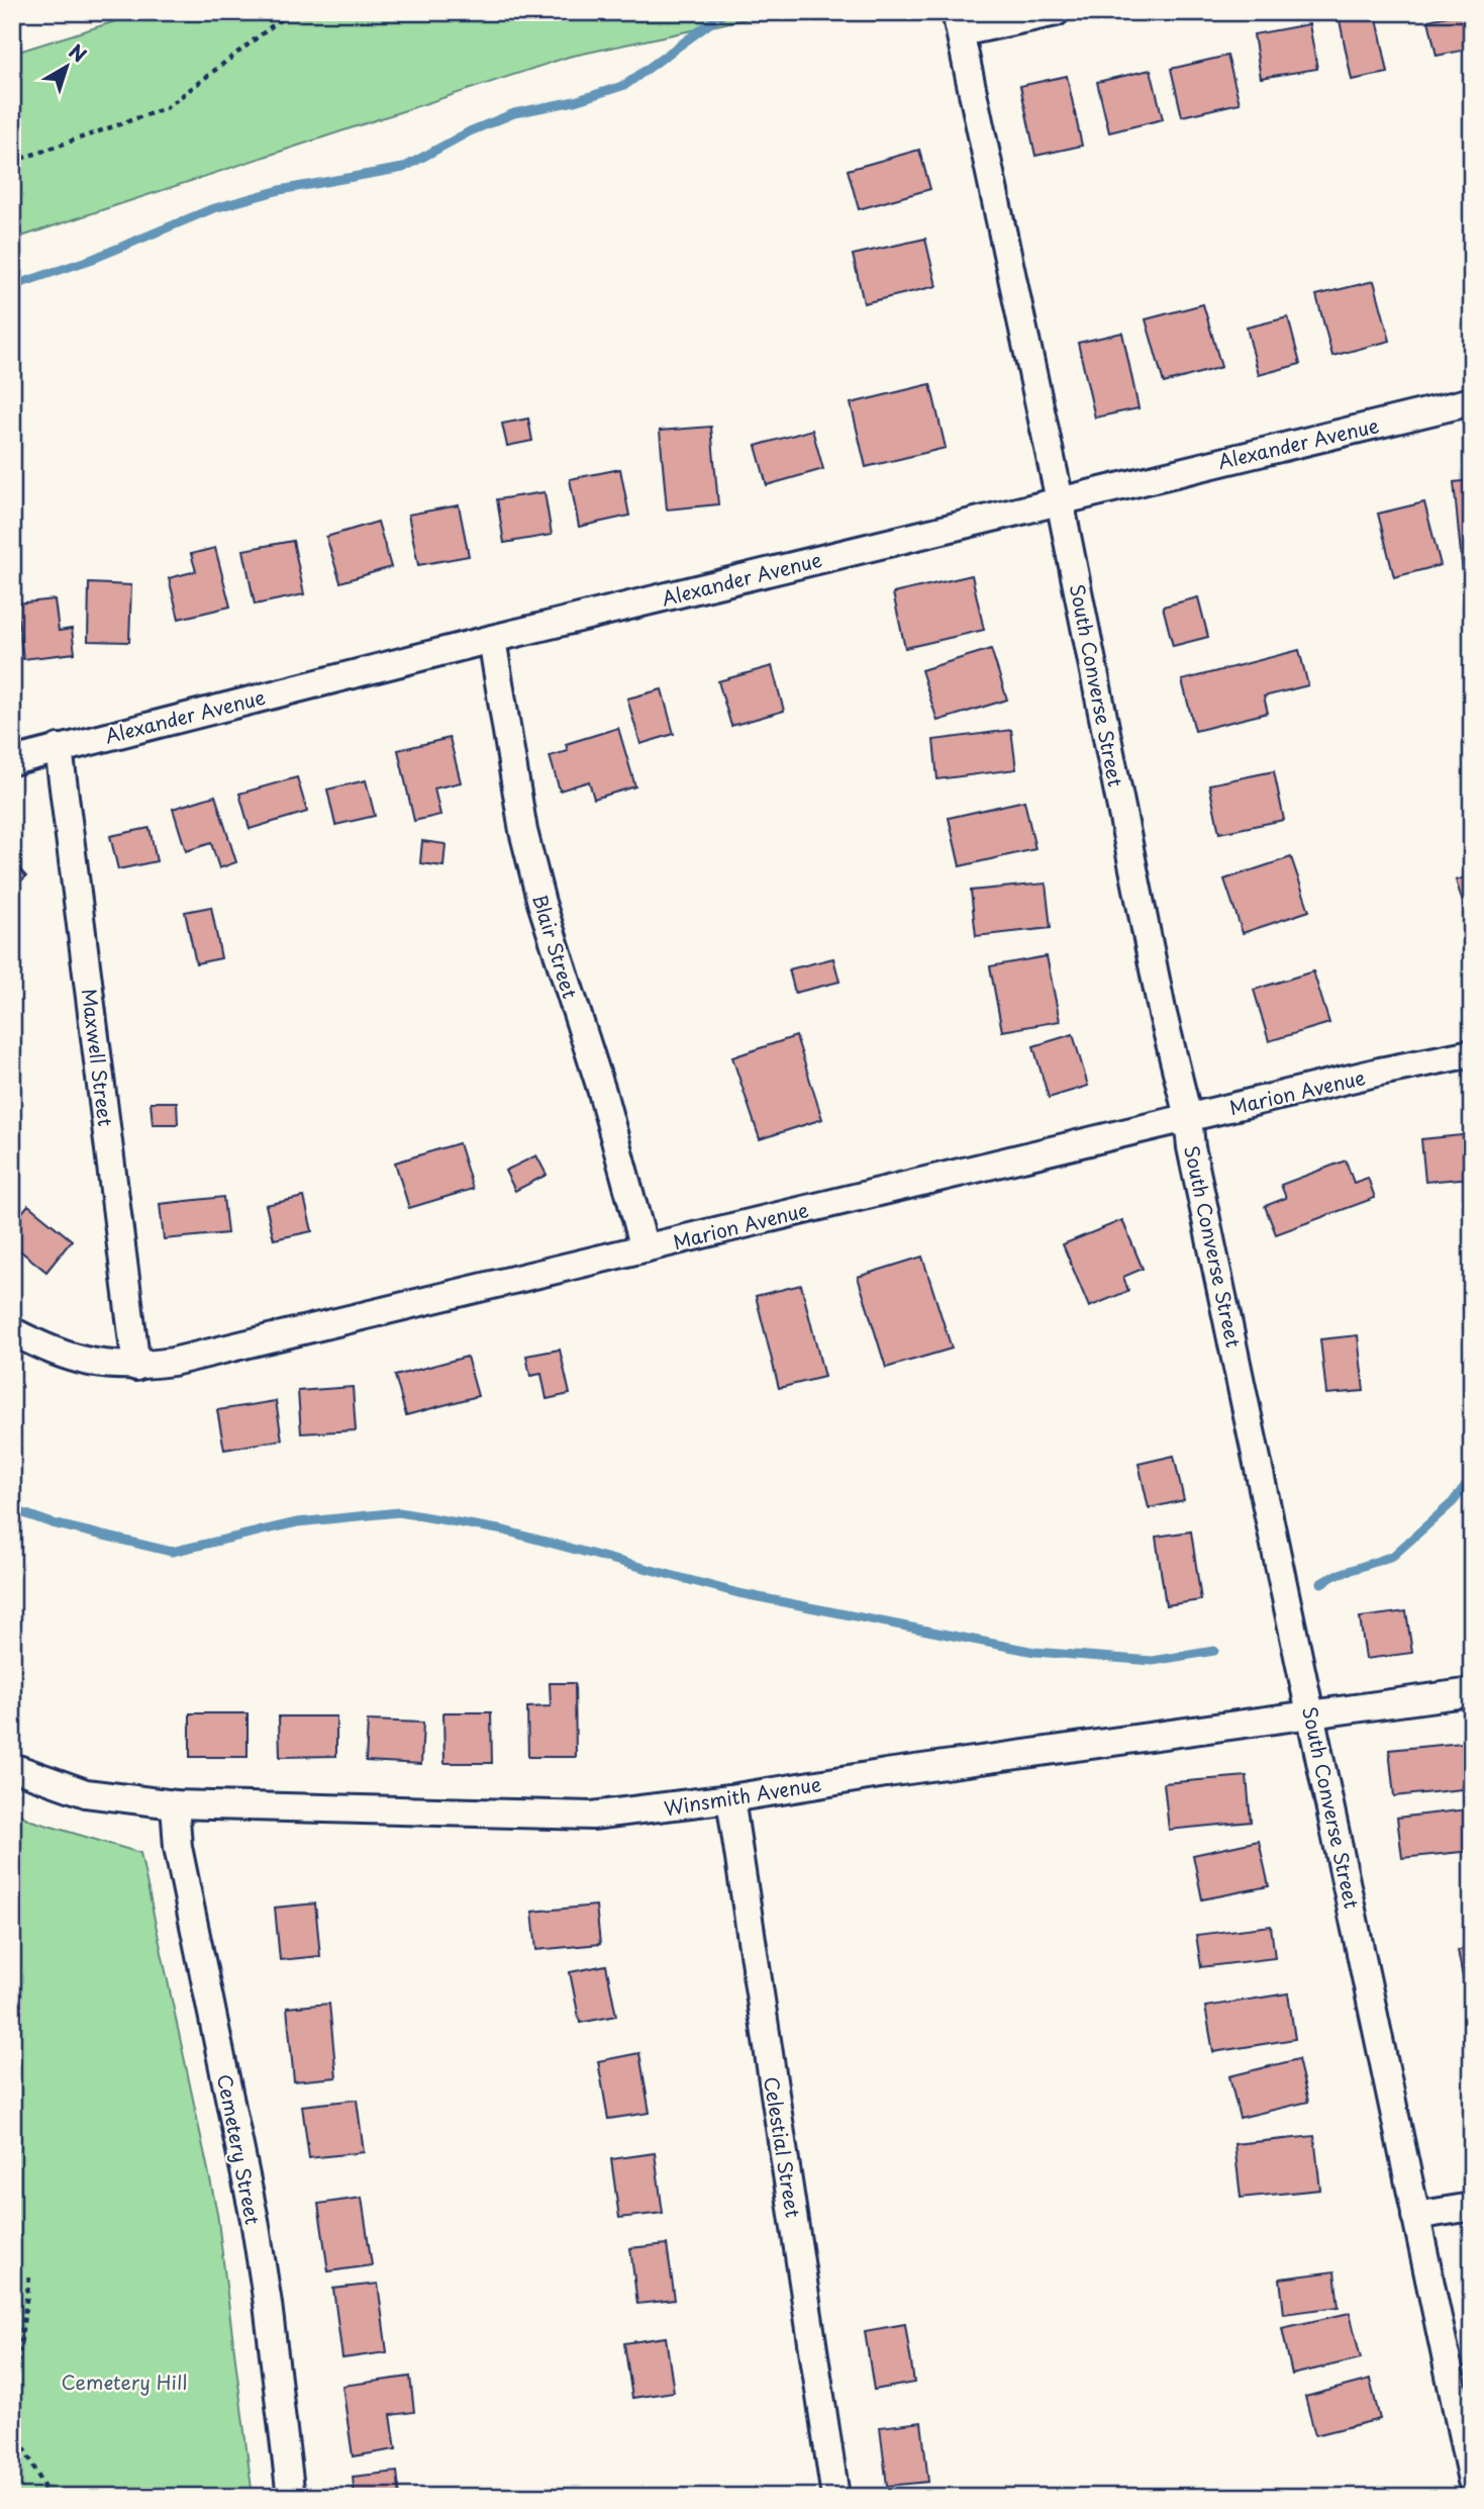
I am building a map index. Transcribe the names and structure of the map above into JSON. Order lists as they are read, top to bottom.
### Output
{
  "streets": {
    "street": [
      "Alexander Avenue",
      "South Converse Street",
      "Blair Street",
      "Maxwell Street",
      "Marion Avenue",
      "Winsmith Avenue",
      "Celestial Street",
      "Cemetery Street"
    ]
  },
  "crossings": [
    ["Alexander Avenue", "South Converse Street"],
    ["Alexander Avenue", "Blair Street"],
    ["Alexander Avenue", "Maxwell Street"],
    ["South Converse Street", "Marion Avenue"],
    ["South Converse Street", "Winsmith Avenue"],
    ["Blair Street", "Marion Avenue"],
    ["Maxwell Street", "Marion Avenue"],
    ["Winsmith Avenue", "Celestial Street"],
    ["Winsmith Avenue", "Cemetery Street"]
  ],
  "parks": ["Cemetery Hill"],
  "north": "top right"
}
